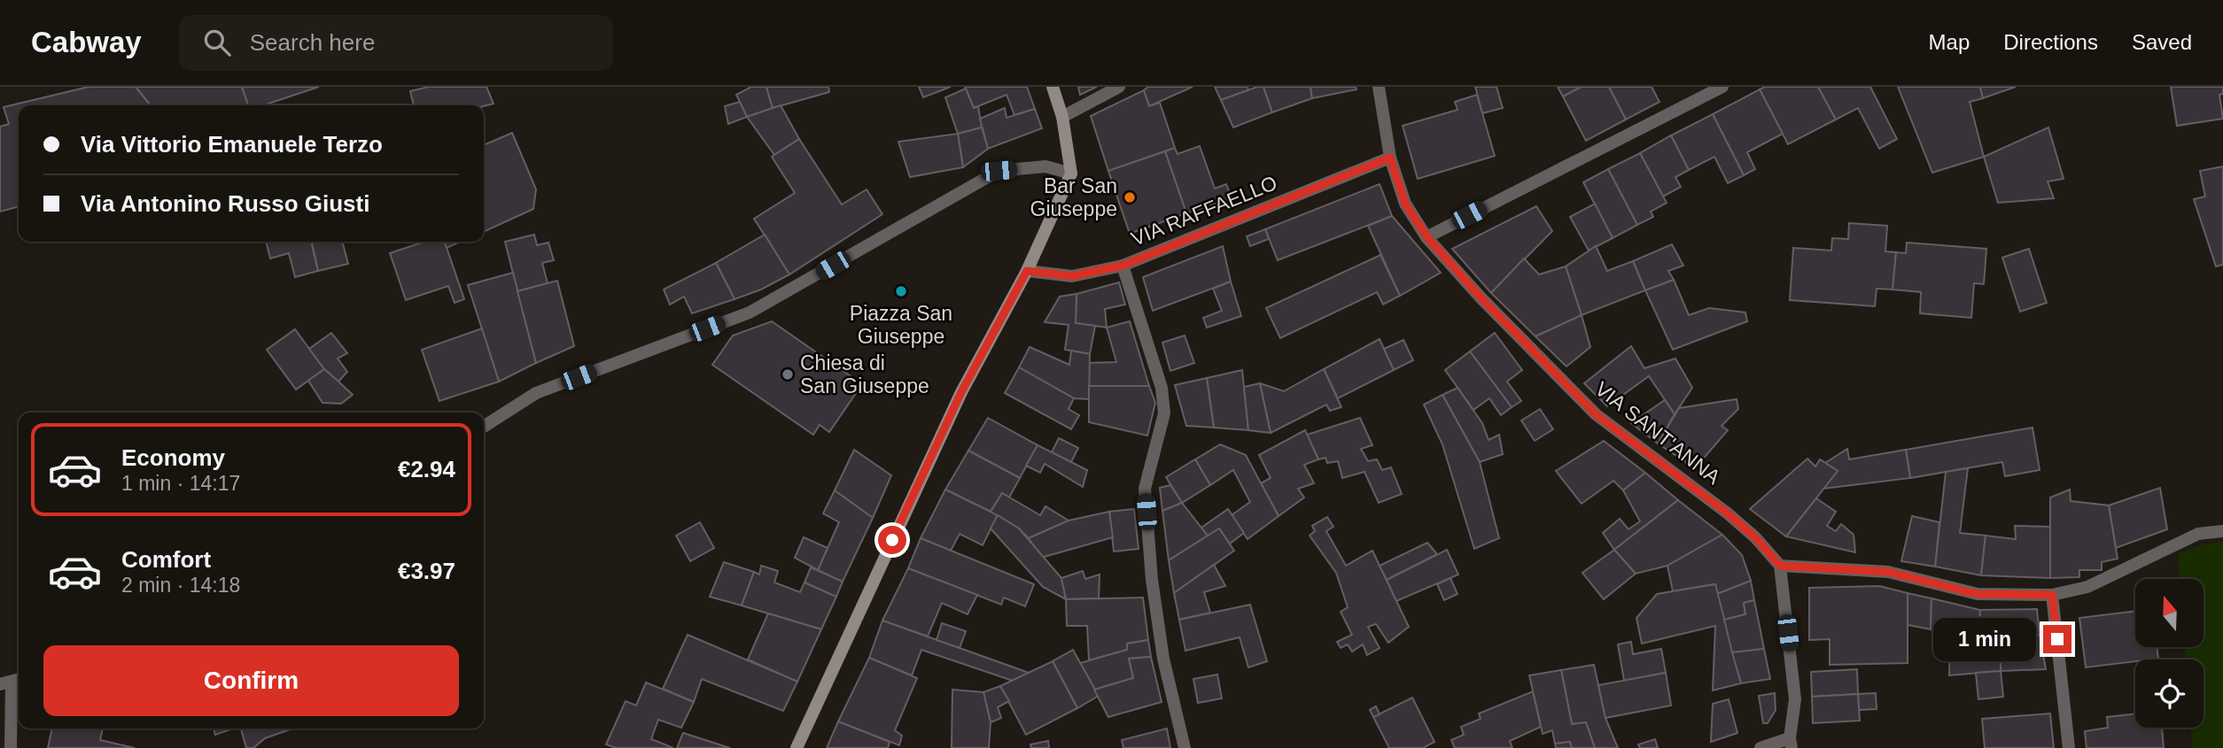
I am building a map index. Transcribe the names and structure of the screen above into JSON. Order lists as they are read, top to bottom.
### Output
{
  "streets": {
    "street": ["VIA RAFFAELLO", "VIA SANT'ANNA"]
  },
  "crossings": [
    ["VIA RAFFAELLO", "VIA SANT'ANNA"]
  ],
  "places": ["Bar San Giuseppe", "Piazza San Giuseppe", "Chiesa di San Giuseppe"],
  "north": "top",
  "page": {
    "header": "Cabway",
    "search": "Search here",
    "nav": ["Map", "Directions", "Saved"],
    "banner": ["Via Vittorio Emanuele Terzo", "Via Antonino Russo Giusti"],
    "list": [
      {
        "name": "Economy",
        "note": "1 min · 14:17",
        "value": "€2.94"
      },
      {
        "name": "Comfort",
        "note": "2 min · 14:18",
        "value": "€3.97"
      }
    ],
    "bubble": "1 min",
    "buttons": "Confirm"
  }
}
